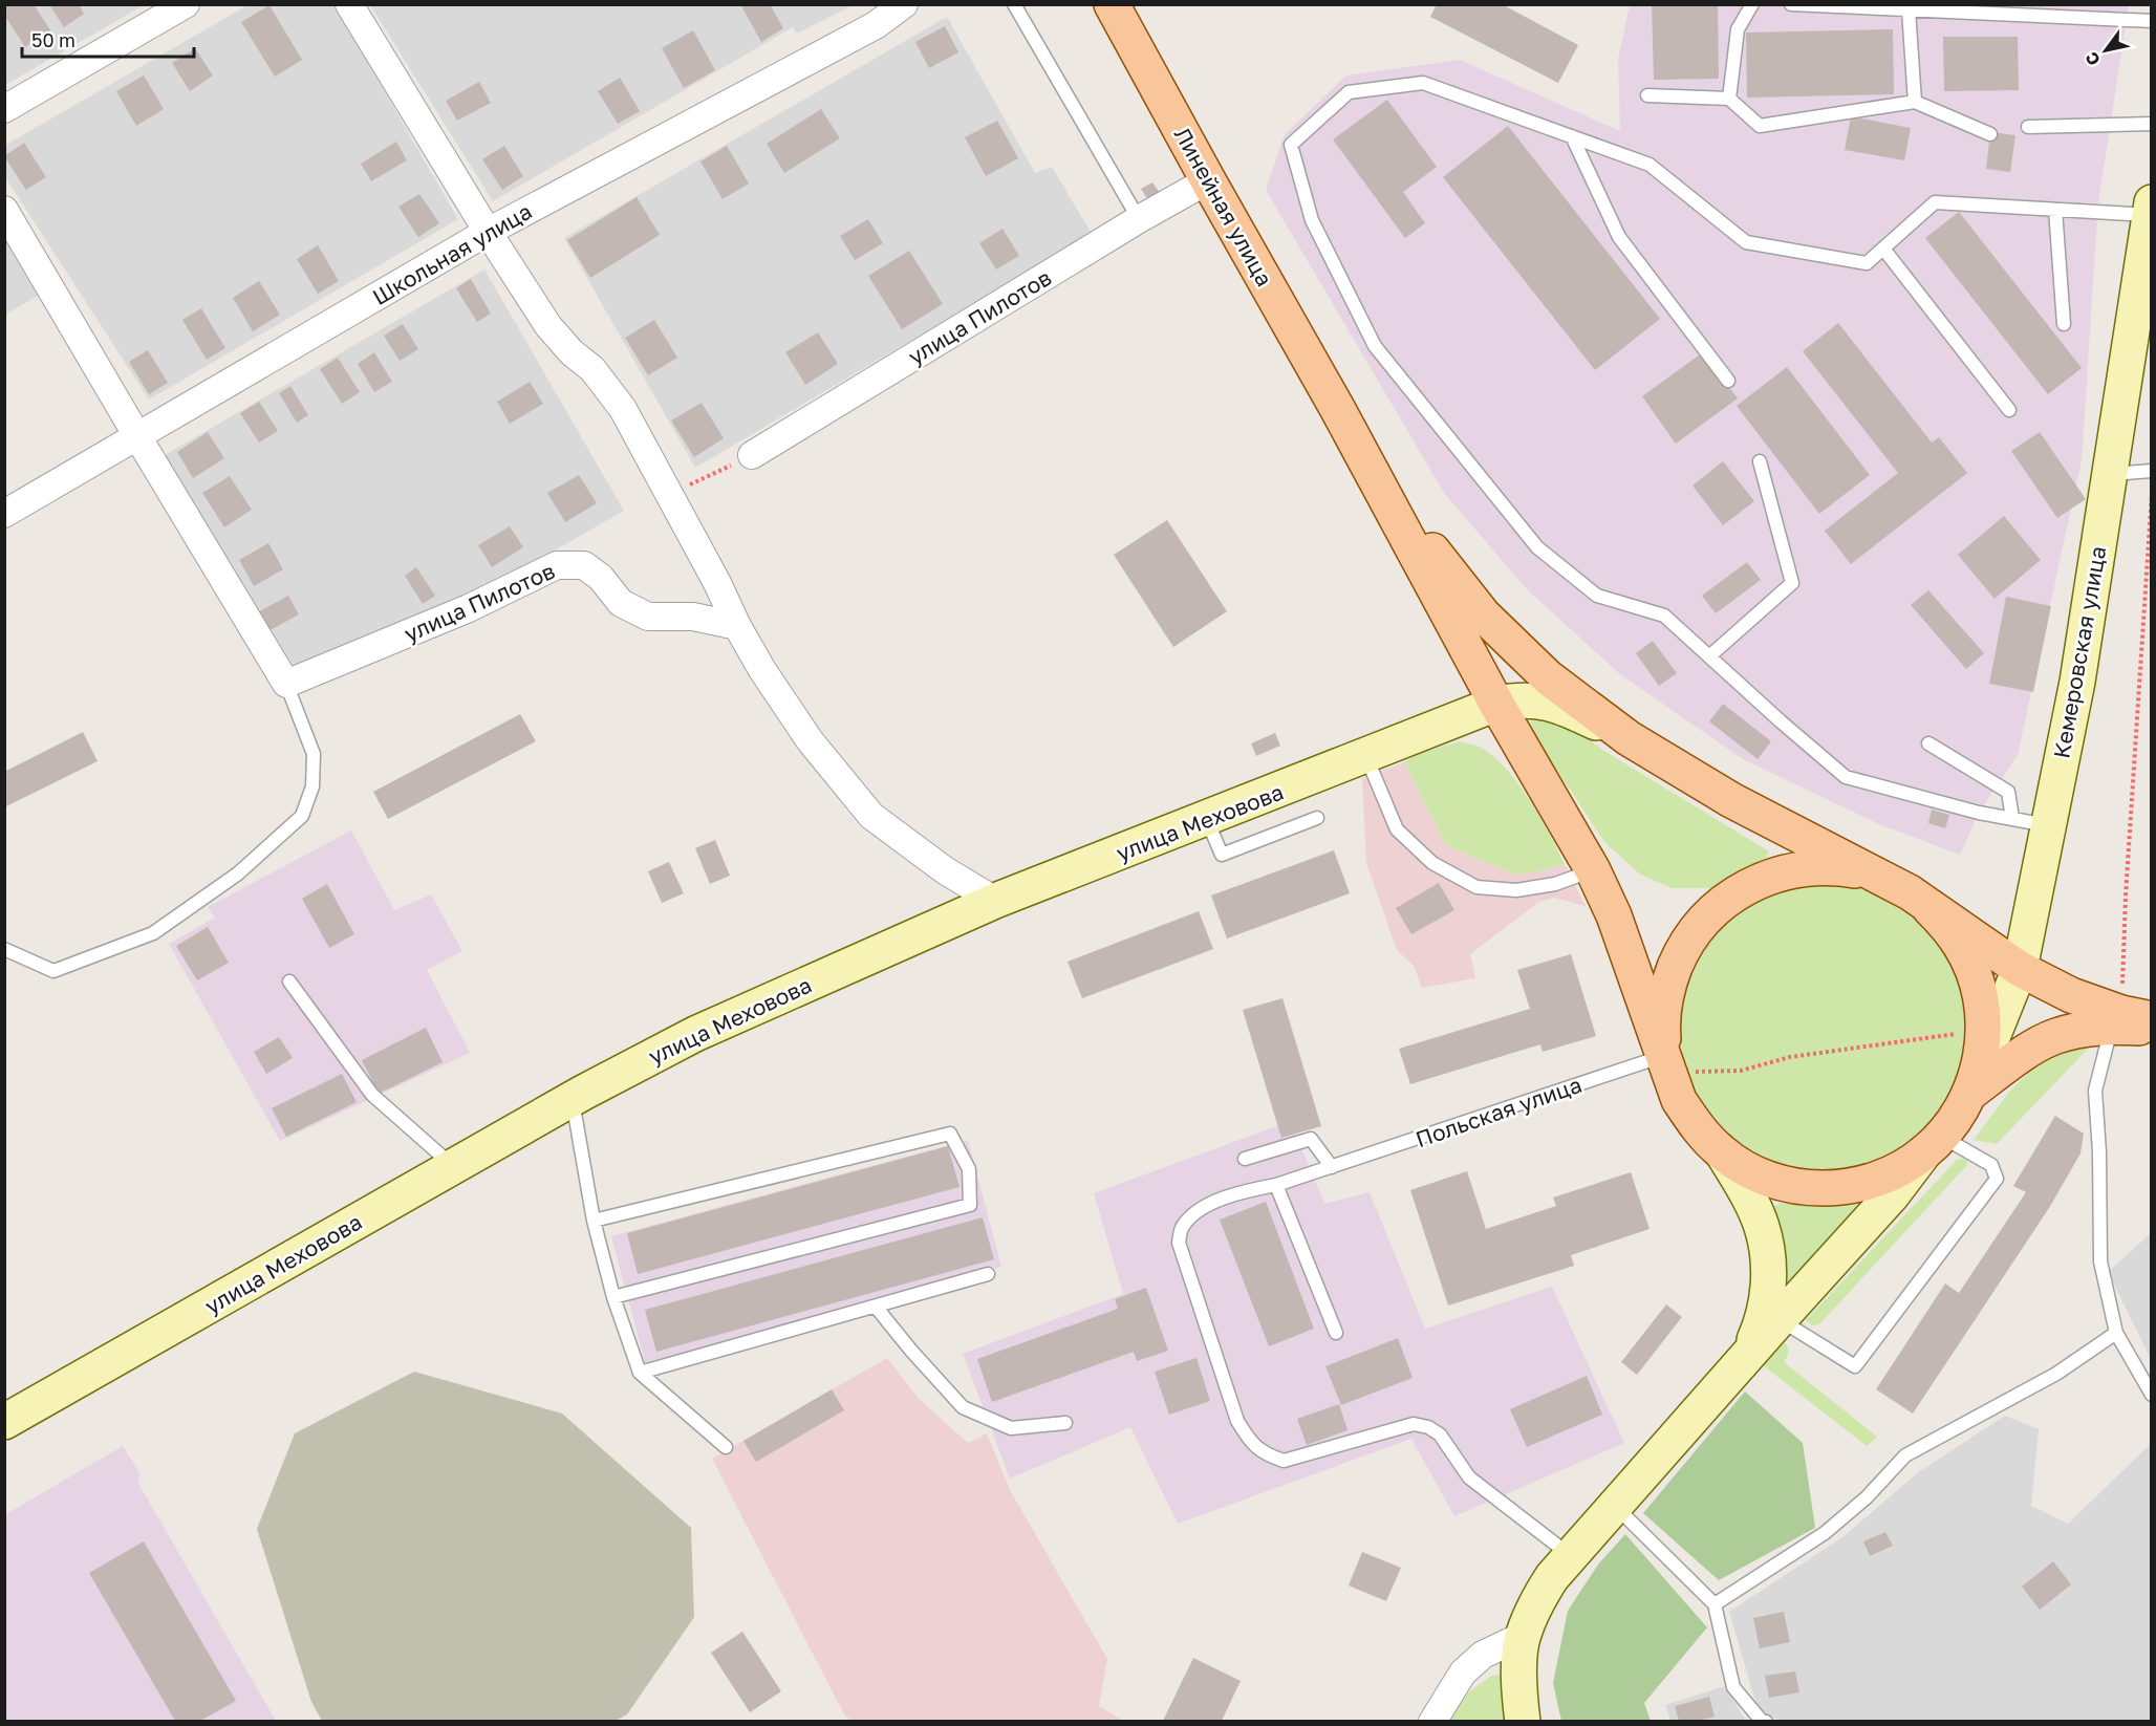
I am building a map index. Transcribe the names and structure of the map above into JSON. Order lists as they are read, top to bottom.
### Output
{
  "streets": {
    "main road": ["Линейная улица", "Кемеровская улица", "улица Меховова"],
    "street": ["Школьная улица", "улица Пилотов"],
    "lane": ["Польская улица"]
  },
  "crossings": [
    ["Линейная улица", "улица Пилотов"]
  ],
  "scale_bar": "50 m",
  "north": "bottom left"
}
